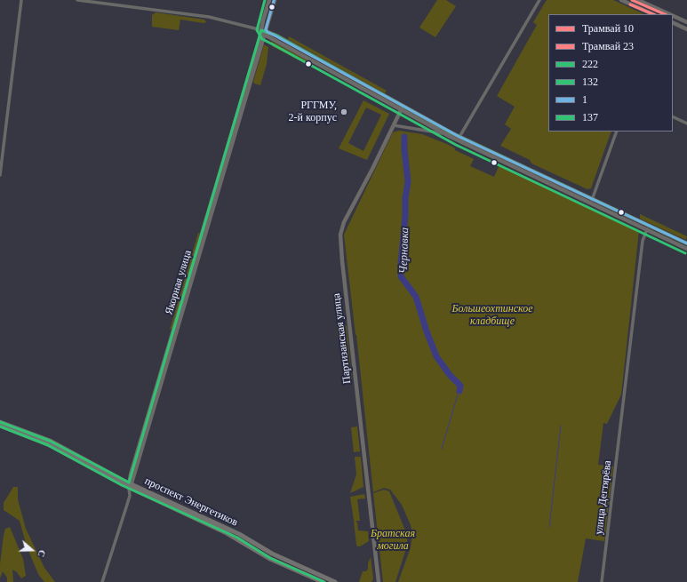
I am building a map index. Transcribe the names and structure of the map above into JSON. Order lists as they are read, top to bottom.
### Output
{
  "streets": {
    "main road": ["проспект Энергетиков"],
    "street": ["Якорная улица", "Партизанская улица", "улица Дегтярёва"]
  },
  "crossings": [
    ["Якорная улица", "проспект Энергетиков"]
  ],
  "water": ["Чернавка"],
  "parks": ["Большеохтинское кладбище", "Братская могила"],
  "places": ["РГГМУ, 2-й корпус"],
  "lines": [
    "tram line 10",
    "transit line 132",
    "transit line 1",
    "tram line 23",
    "transit line 222",
    "transit line 137"
  ],
  "legend": [
    "Трамвай 10",
    "Трамвай 23",
    "222",
    "132",
    "1",
    "137"
  ],
  "north": "right"
}
